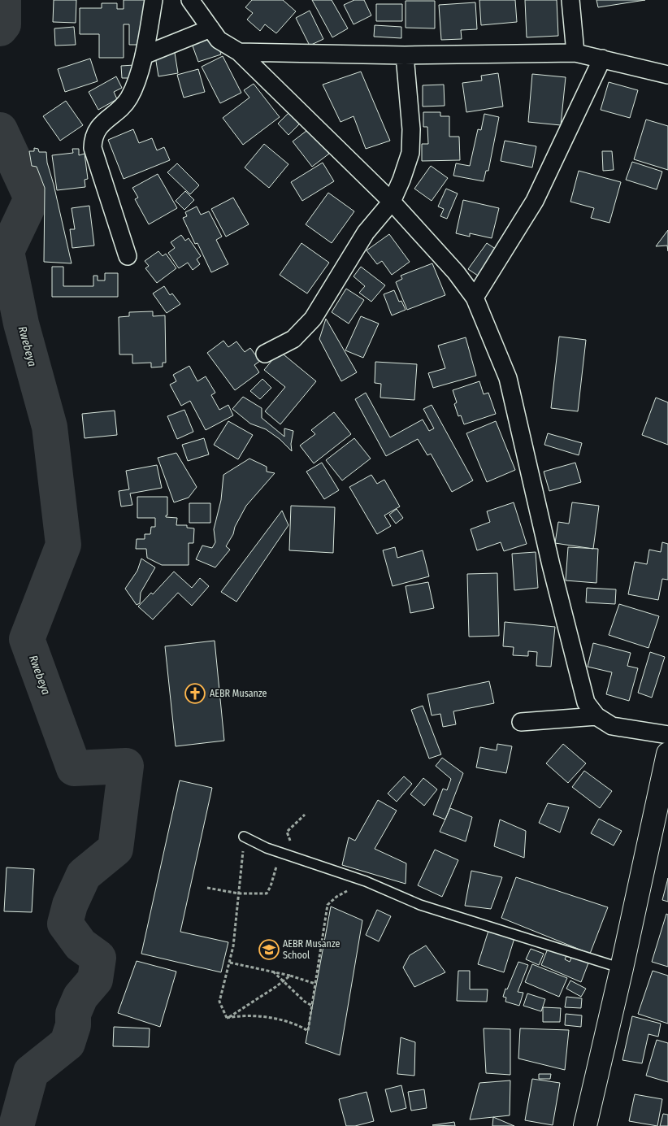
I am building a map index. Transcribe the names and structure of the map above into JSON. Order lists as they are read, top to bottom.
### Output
{
  "water": ["Rwebeya"],
  "places": {
    "church": ["AEBR Musanze"],
    "school or university": ["AEBR Musanze School"]
  }
}
